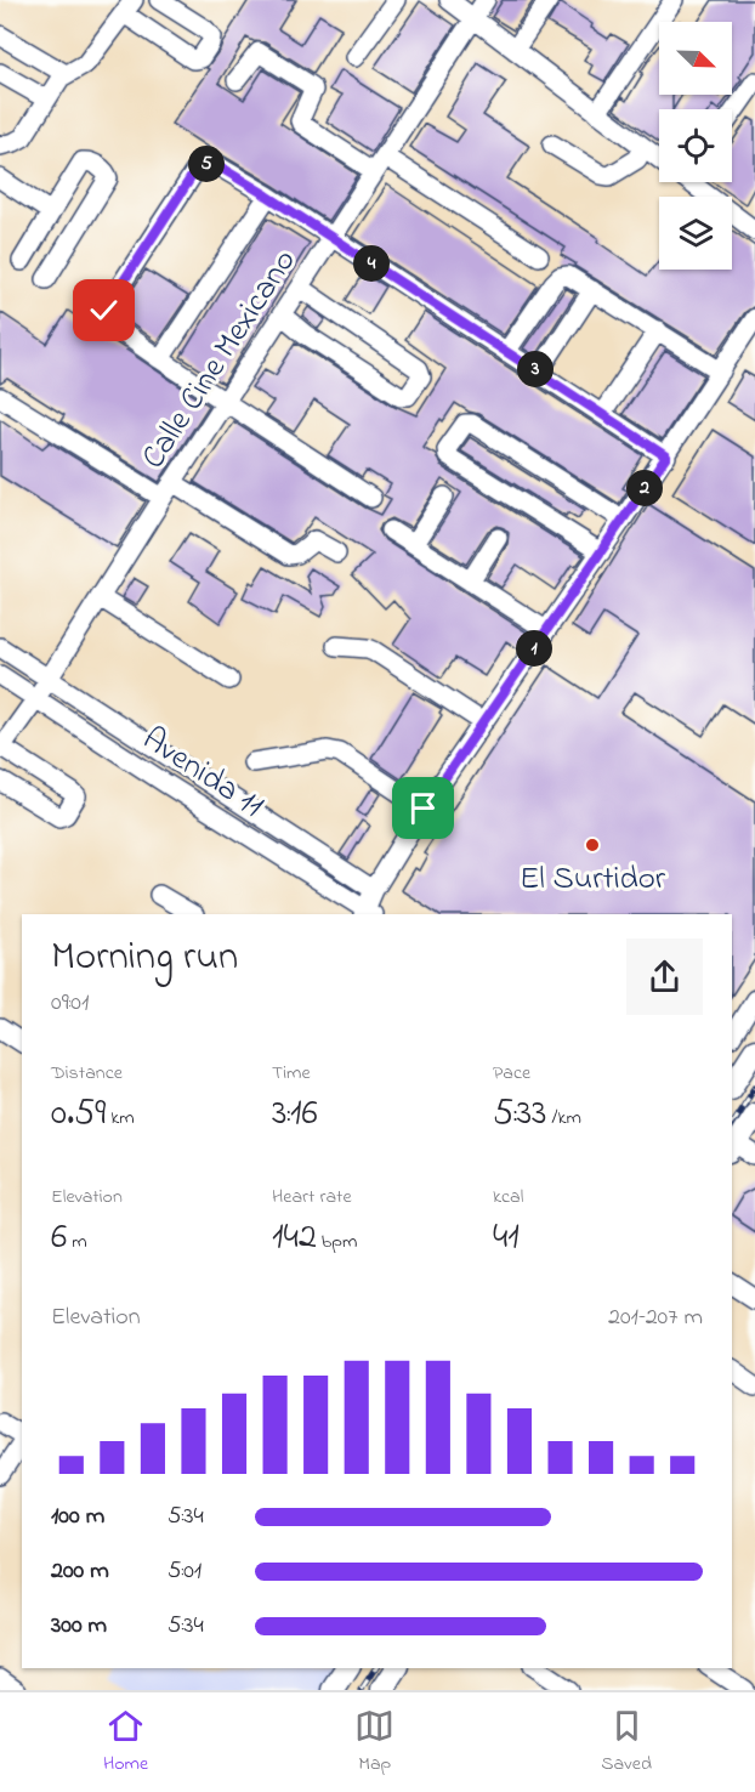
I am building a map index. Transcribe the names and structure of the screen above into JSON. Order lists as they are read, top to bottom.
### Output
{
  "streets": {
    "street": ["Calle Cine Mexicano", "Avenida 11"]
  },
  "crossings": [
    ["Calle Cine Mexicano", "Avenida 11"]
  ],
  "places": ["El Surtidor"],
  "north": "bottom right",
  "page": {
    "pins": [
      "5",
      "4",
      "3",
      "2",
      "1"
    ],
    "heading": ["Morning run", "09:01"],
    "stats": [
      ["Distance", "0.59 km"],
      ["Time", "3:16"],
      ["Pace", "5:33 /km"],
      ["Elevation", "6 m"],
      ["Heart rate", "142 bpm"],
      ["kcal", "41"]
    ],
    "chart": ["Elevation", "201–207 m"],
    "list": [
      {
        "name": "100 m",
        "note": "5:34"
      },
      {
        "name": "200 m",
        "note": "5:01"
      },
      {
        "name": "300 m",
        "note": "5:34"
      }
    ],
    "tabs": ["Home", "Map", "Saved"]
  }
}
